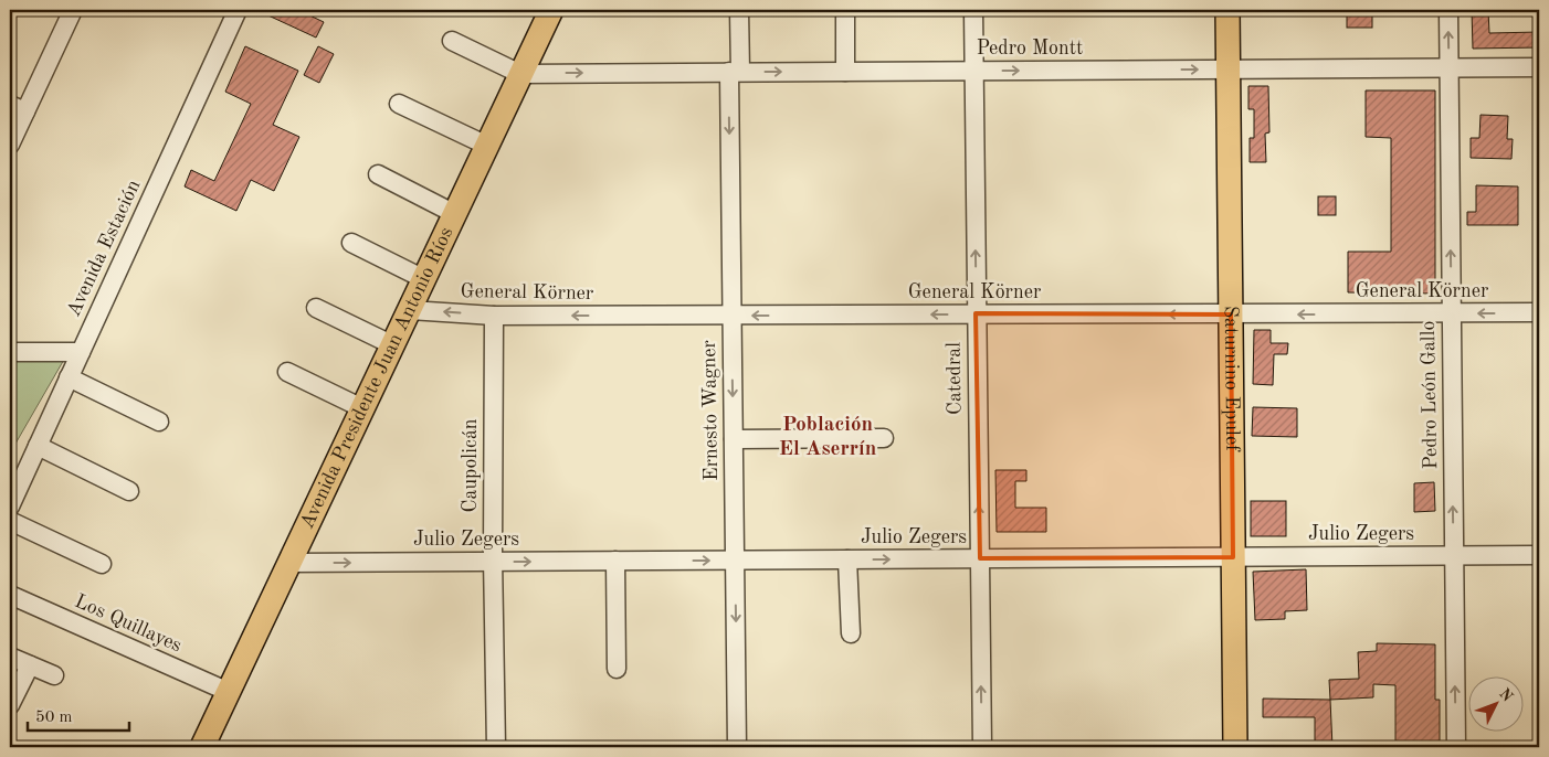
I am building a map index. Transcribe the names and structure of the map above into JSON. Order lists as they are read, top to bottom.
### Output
{
  "streets": {
    "main road": ["Avenida Presidente Juan Antonio Ríos", "Saturnino Epulef"],
    "street": [
      "Pedro Montt",
      "Avenida Estación",
      "General Körner",
      "Catedral",
      "Pedro León Gallo",
      "Ernesto Wagner",
      "Caupolicán",
      "Julio Zegers",
      "Los Quillayes"
    ]
  },
  "crossings": [
    ["Pedro Montt", "Avenida Presidente Juan Antonio Ríos"],
    ["Pedro Montt", "Catedral"],
    ["Pedro Montt", "Saturnino Epulef"],
    ["Pedro Montt", "Pedro León Gallo"],
    ["Pedro Montt", "Ernesto Wagner"],
    ["General Körner", "Avenida Presidente Juan Antonio Ríos"],
    ["General Körner", "Catedral"],
    ["General Körner", "Saturnino Epulef"],
    ["General Körner", "Pedro León Gallo"],
    ["General Körner", "Ernesto Wagner"],
    ["General Körner", "Caupolicán"],
    ["Avenida Presidente Juan Antonio Ríos", "Julio Zegers"],
    ["Avenida Presidente Juan Antonio Ríos", "Los Quillayes"],
    ["Catedral", "Julio Zegers"],
    ["Saturnino Epulef", "Julio Zegers"],
    ["Pedro León Gallo", "Julio Zegers"],
    ["Ernesto Wagner", "Julio Zegers"],
    ["Caupolicán", "Julio Zegers"]
  ],
  "one_way": [
    "Pedro Montt",
    "General Körner",
    "Catedral",
    "Pedro León Gallo",
    "Julio Zegers"
  ],
  "districts": ["Población El Aserrín"],
  "scale_bar": "50 m",
  "north": "top right"
}
